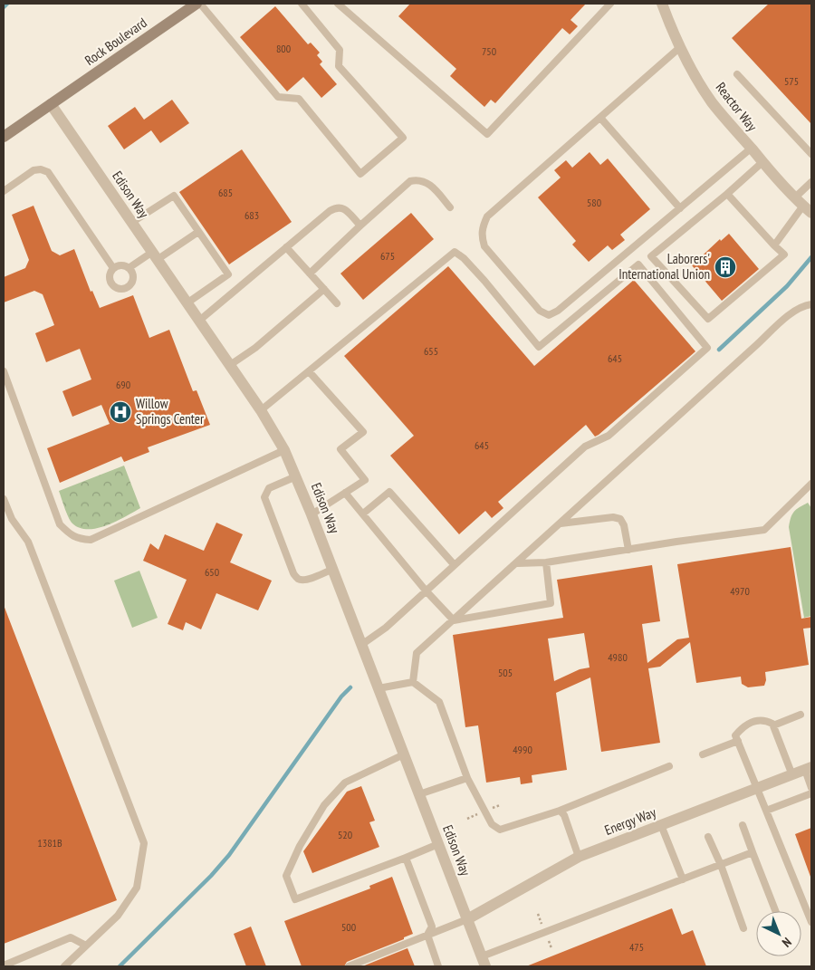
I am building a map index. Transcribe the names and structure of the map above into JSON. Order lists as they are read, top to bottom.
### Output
{
  "streets": {
    "main road": ["Rock Boulevard"],
    "street": ["Reactor Way", "Edison Way", "Energy Way"]
  },
  "crossings": [
    ["Rock Boulevard", "Edison Way"],
    ["Edison Way", "Energy Way"]
  ],
  "places": {
    "building": ["Laborers' International Union"],
    "hospital": ["Willow Springs Center"]
  },
  "house_numbers": [
    "800",
    "750",
    "575",
    "685",
    "580",
    "683",
    "675",
    "655",
    "645",
    "690",
    "645",
    "650",
    "4970",
    "4980",
    "505",
    "4990",
    "520",
    "1381B",
    "500",
    "475"
  ],
  "north": "bottom right"
}
